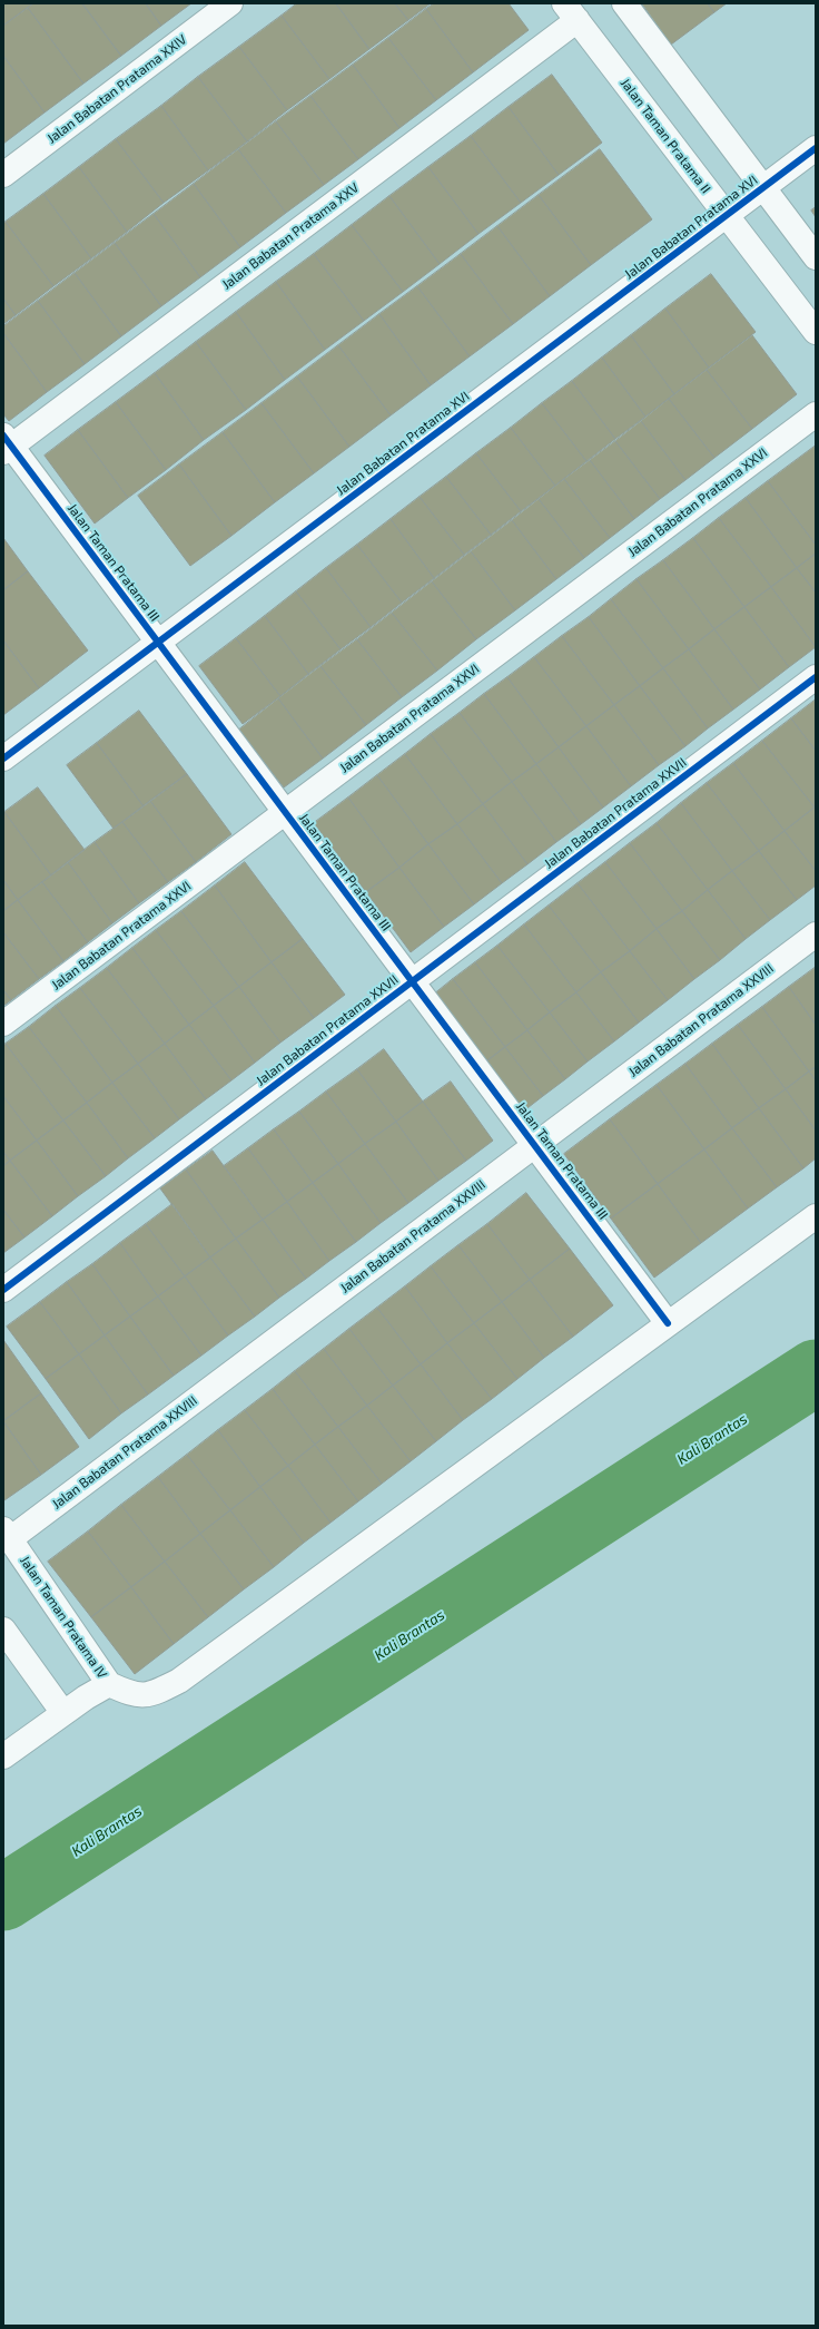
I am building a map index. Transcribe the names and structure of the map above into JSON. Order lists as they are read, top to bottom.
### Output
{
  "streets": {
    "street": [
      "Jalan Babatan Pratama XXIV",
      "Jalan Taman Pratama II",
      "Jalan Babatan Pratama XVI",
      "Jalan Babatan Pratama XXV",
      "Jalan Babatan Pratama XXVI",
      "Jalan Taman Pratama III",
      "Jalan Babatan Pratama XXVII",
      "Jalan Babatan Pratama XXVIII",
      "Jalan Taman Pratama IV"
    ]
  },
  "crossings": [
    ["Jalan Taman Pratama II", "Jalan Babatan Pratama XVI"],
    ["Jalan Taman Pratama II", "Jalan Babatan Pratama XXV"],
    ["Jalan Babatan Pratama XVI", "Jalan Taman Pratama III"],
    ["Jalan Babatan Pratama XXV", "Jalan Taman Pratama III"],
    ["Jalan Babatan Pratama XXVI", "Jalan Taman Pratama III"],
    ["Jalan Taman Pratama III", "Jalan Babatan Pratama XXVII"],
    ["Jalan Taman Pratama III", "Jalan Babatan Pratama XXVIII"],
    ["Jalan Babatan Pratama XXVIII", "Jalan Taman Pratama IV"]
  ],
  "water": ["Kali Brantas"]
}
